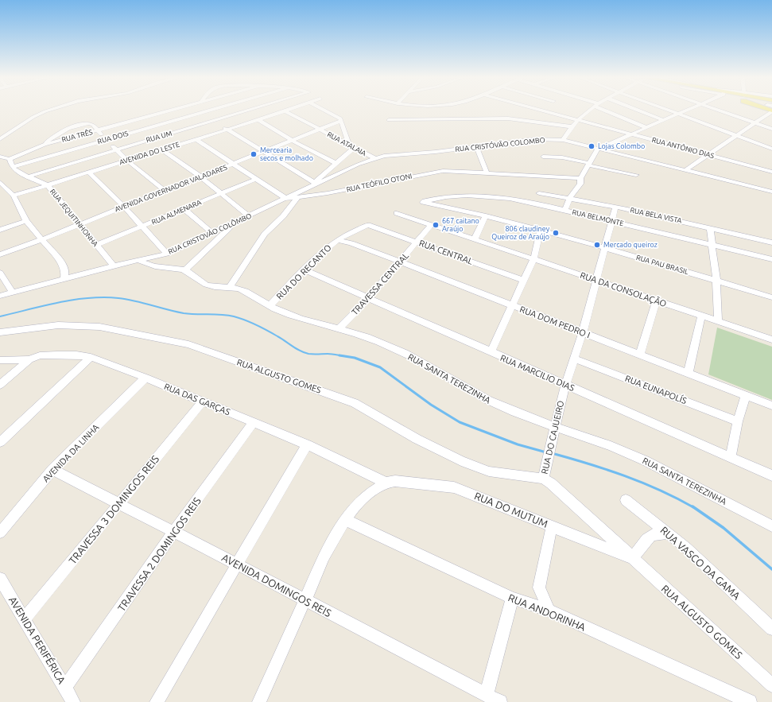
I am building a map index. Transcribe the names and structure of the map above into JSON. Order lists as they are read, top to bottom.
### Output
{
  "streets": {
    "street": [
      "RUA TRÊS",
      "RUA UM",
      "RUA DOIS",
      "RUA ATALAIA",
      "RUA CRISTÓVÃO COLOMBO",
      "RUA ANTÔNIO DIAS",
      "AVENIDA DO LESTE",
      "RUA TEÓFILO OTONI",
      "AVENIDA GOVERNADOR VALADARES",
      "RUA ALMENARA",
      "RUA BELA VISTA",
      "RUA JEQUITINHONHA",
      "RUA BELMONTE",
      "RUA CRISTOVÃO COLÔMBO",
      "RUA CENTRAL",
      "RUA PAU BRASIL",
      "RUA DO RECANTO",
      "TRAVESSA CENTRAL",
      "RUA DA CONSOLAÇÃO",
      "RUA DOM PEDRO I",
      "RUA MARCILIO DIAS",
      "RUA ALGUSTO GOMES",
      "RUA SANTA TEREZINHA",
      "RUA EUNAPOLÍS",
      "RUA DAS GARÇAS",
      "RUA DO CAJUEIRO",
      "AVENIDA DA LINHA",
      "TRAVESSA 3 DOMINGOS REIS",
      "RUA DO MUTUM",
      "TRAVESSA 2 DOMINGOS REIS",
      "RUA VASCO DA GAMA",
      "AVENIDA DOMINGOS REIS",
      "RUA ANDORINHA",
      "AVENIDA PERIFÉRICA"
    ]
  },
  "crossings": [
    ["RUA UM", "RUA JEQUITINHONHA"],
    ["RUA DOIS", "RUA JEQUITINHONHA"],
    ["RUA ATALAIA", "RUA CRISTÓVÃO COLOMBO"],
    ["RUA ATALAIA", "AVENIDA DO LESTE"],
    ["RUA ATALAIA", "AVENIDA GOVERNADOR VALADARES"],
    ["RUA ATALAIA", "RUA CRISTOVÃO COLÔMBO"],
    ["RUA CRISTÓVÃO COLOMBO", "RUA CRISTOVÃO COLÔMBO"],
    ["AVENIDA DO LESTE", "RUA JEQUITINHONHA"],
    ["RUA TEÓFILO OTONI", "RUA CRISTOVÃO COLÔMBO"],
    ["AVENIDA GOVERNADOR VALADARES", "RUA JEQUITINHONHA"],
    ["RUA ALMENARA", "RUA JEQUITINHONHA"],
    ["RUA BELA VISTA", "RUA DO CAJUEIRO"],
    ["RUA JEQUITINHONHA", "RUA CRISTOVÃO COLÔMBO"],
    ["RUA BELMONTE", "RUA PAU BRASIL"],
    ["RUA BELMONTE", "RUA DO CAJUEIRO"],
    ["RUA CRISTOVÃO COLÔMBO", "RUA SANTA TEREZINHA"],
    ["RUA CENTRAL", "RUA DO RECANTO"],
    ["RUA CENTRAL", "TRAVESSA CENTRAL"],
    ["RUA PAU BRASIL", "RUA DO CAJUEIRO"],
    ["RUA DO RECANTO", "RUA DOM PEDRO I"],
    ["RUA DO RECANTO", "RUA MARCILIO DIAS"],
    ["RUA DO RECANTO", "RUA SANTA TEREZINHA"],
    ["TRAVESSA CENTRAL", "RUA DOM PEDRO I"],
    ["TRAVESSA CENTRAL", "RUA MARCILIO DIAS"],
    ["TRAVESSA CENTRAL", "RUA SANTA TEREZINHA"],
    ["RUA DA CONSOLAÇÃO", "RUA DO CAJUEIRO"],
    ["RUA DOM PEDRO I", "RUA DO CAJUEIRO"],
    ["RUA MARCILIO DIAS", "RUA DO CAJUEIRO"],
    ["RUA ALGUSTO GOMES", "RUA DO CAJUEIRO"],
    ["RUA ALGUSTO GOMES", "RUA DO MUTUM"],
    ["RUA SANTA TEREZINHA", "RUA DO CAJUEIRO"],
    ["RUA EUNAPOLÍS", "RUA DO CAJUEIRO"],
    ["RUA DAS GARÇAS", "AVENIDA DA LINHA"],
    ["RUA DAS GARÇAS", "TRAVESSA 3 DOMINGOS REIS"],
    ["RUA DAS GARÇAS", "RUA DO MUTUM"],
    ["RUA DAS GARÇAS", "TRAVESSA 2 DOMINGOS REIS"],
    ["RUA DO CAJUEIRO", "RUA DO MUTUM"],
    ["AVENIDA DA LINHA", "AVENIDA DOMINGOS REIS"],
    ["TRAVESSA 3 DOMINGOS REIS", "AVENIDA DOMINGOS REIS"],
    ["TRAVESSA 3 DOMINGOS REIS", "AVENIDA PERIFÉRICA"],
    ["TRAVESSA 2 DOMINGOS REIS", "AVENIDA DOMINGOS REIS"],
    ["TRAVESSA 2 DOMINGOS REIS", "AVENIDA PERIFÉRICA"]
  ],
  "places": [
    "Lojas Colombo",
    "Mercearia secos e molhado",
    "667 caitano Araújo",
    "806 claudiney Queiroz de Araújo",
    "Mercado queiroz"
  ]
}
